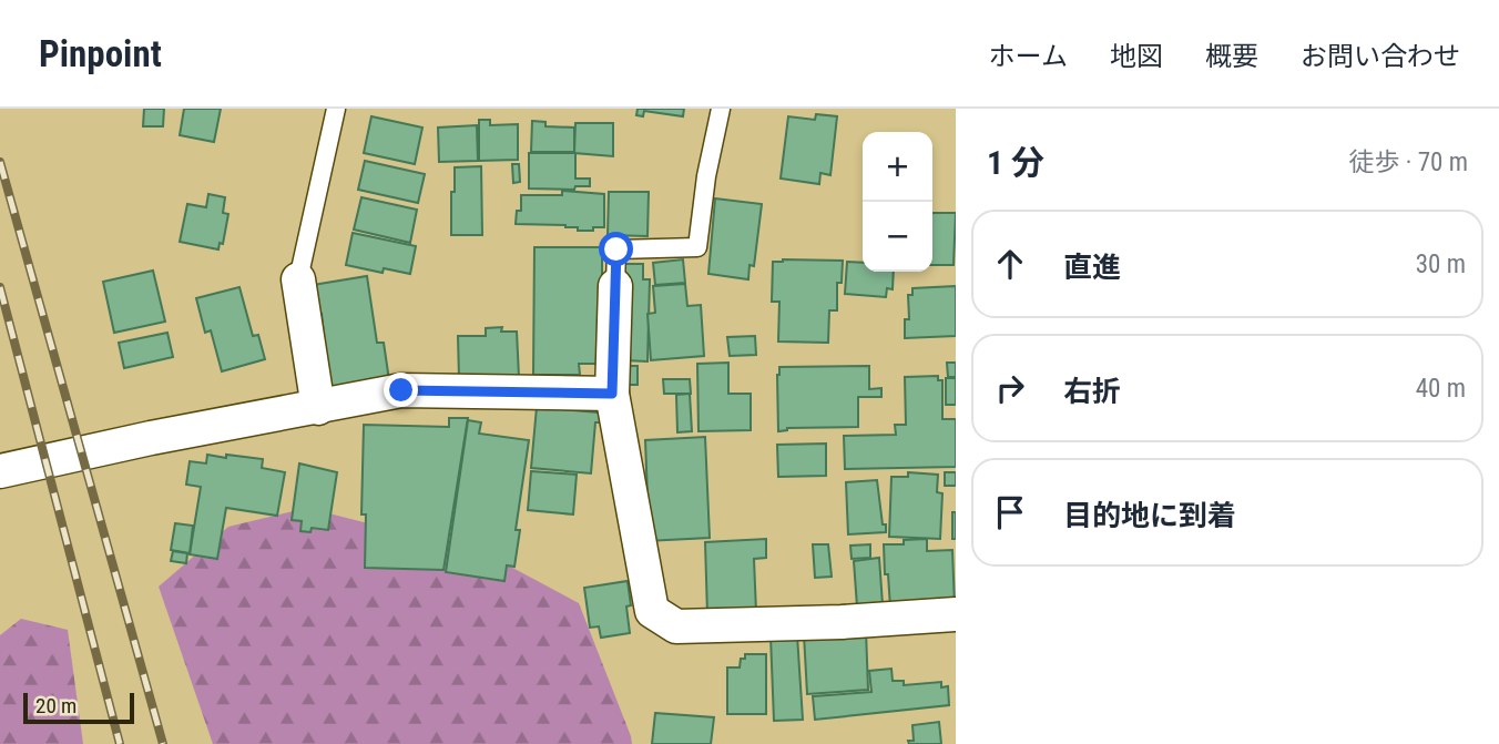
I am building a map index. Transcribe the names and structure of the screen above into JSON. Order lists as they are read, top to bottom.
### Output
{
  "scale_bar": "20 m",
  "page": {
    "header": "Pinpoint",
    "nav": [
      "ホーム",
      "地図",
      "概要",
      "お問い合わせ"
    ],
    "heading": ["1 分", "徒歩 · 70 m"],
    "map_buttons": ["+", "−"],
    "list": [
      ["直進", "30 m"],
      ["右折", "40 m"],
      "目的地に到着"
    ],
    "scale": "20 m"
  }
}
